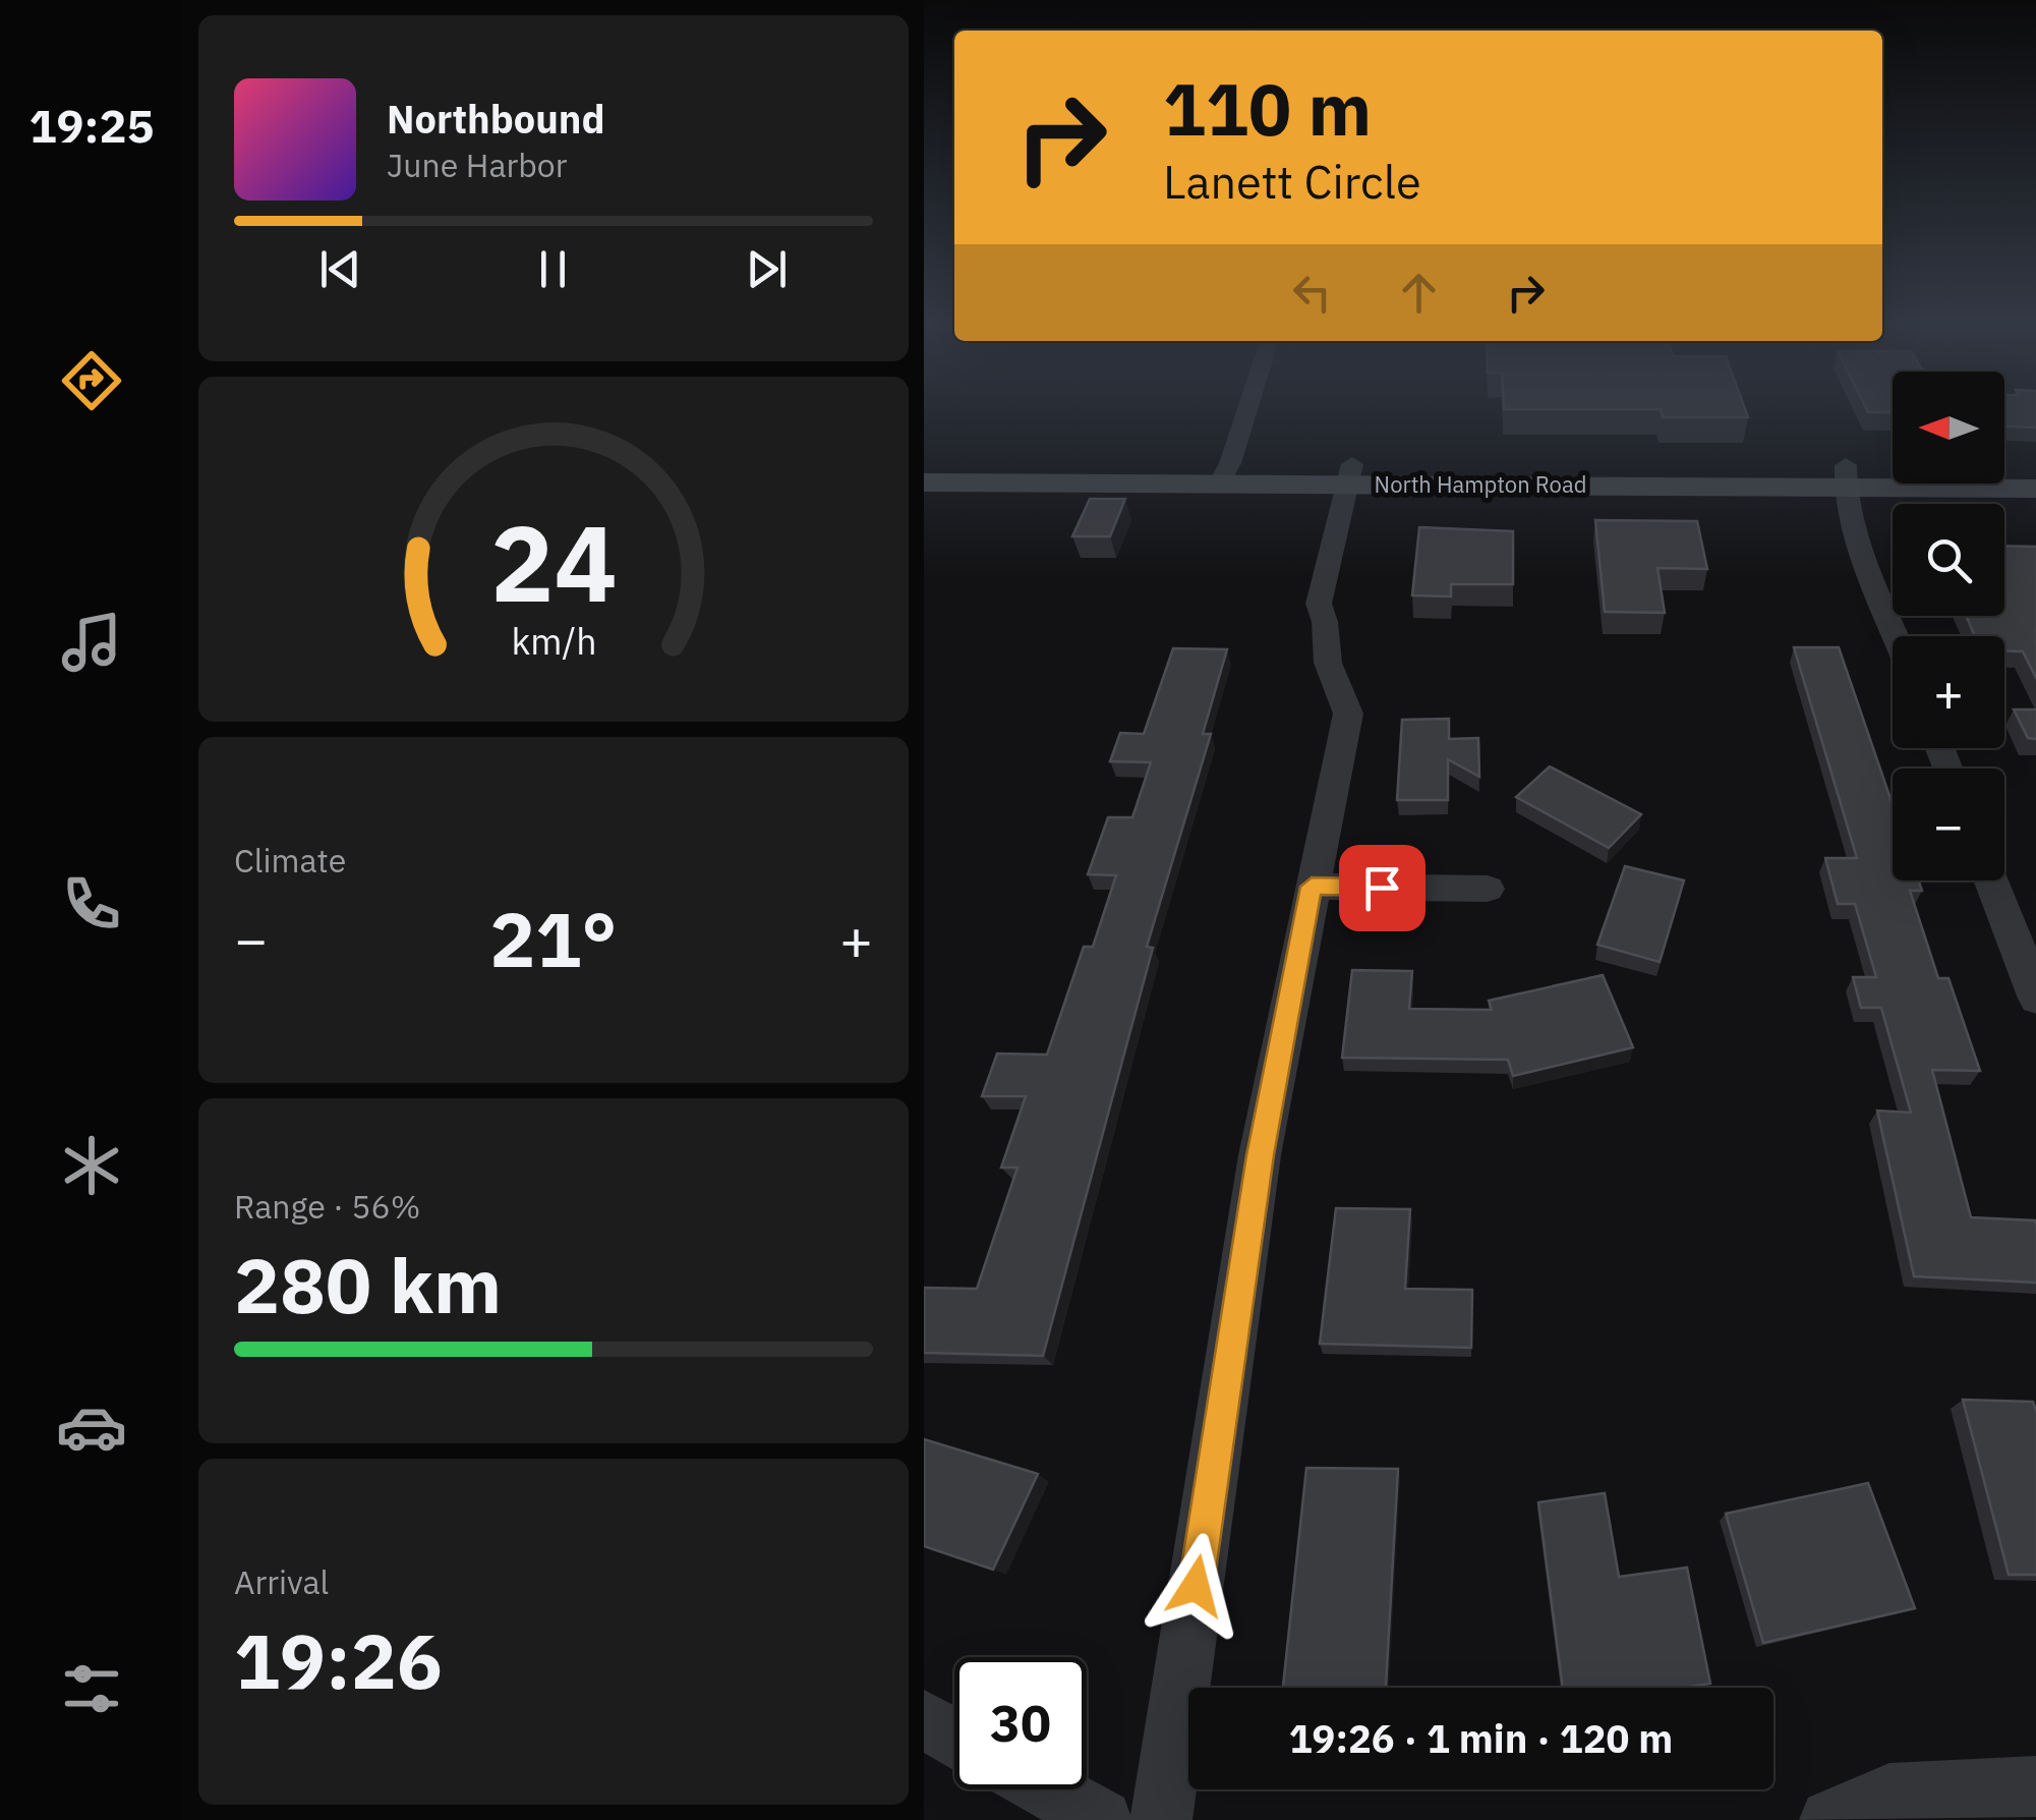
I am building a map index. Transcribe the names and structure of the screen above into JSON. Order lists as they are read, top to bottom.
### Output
{
  "streets": {
    "main road": ["North Hampton Road"]
  },
  "north": "left",
  "page": {
    "tabs": "19:25",
    "turn": ["110 m", "Lanett Circle"],
    "song": ["Northbound", "June Harbor"],
    "map_buttons": ["+", "−"],
    "tile": [
      "Climate",
      ["Range · 56%", "280 km"],
      ["Arrival", "19:26"]
    ],
    "heat": ["−", "21°", "+"],
    "limit": "30",
    "trip": "19:26 · 1 min · 120 m",
    "gauge": ["24", "km/h"]
  }
}
